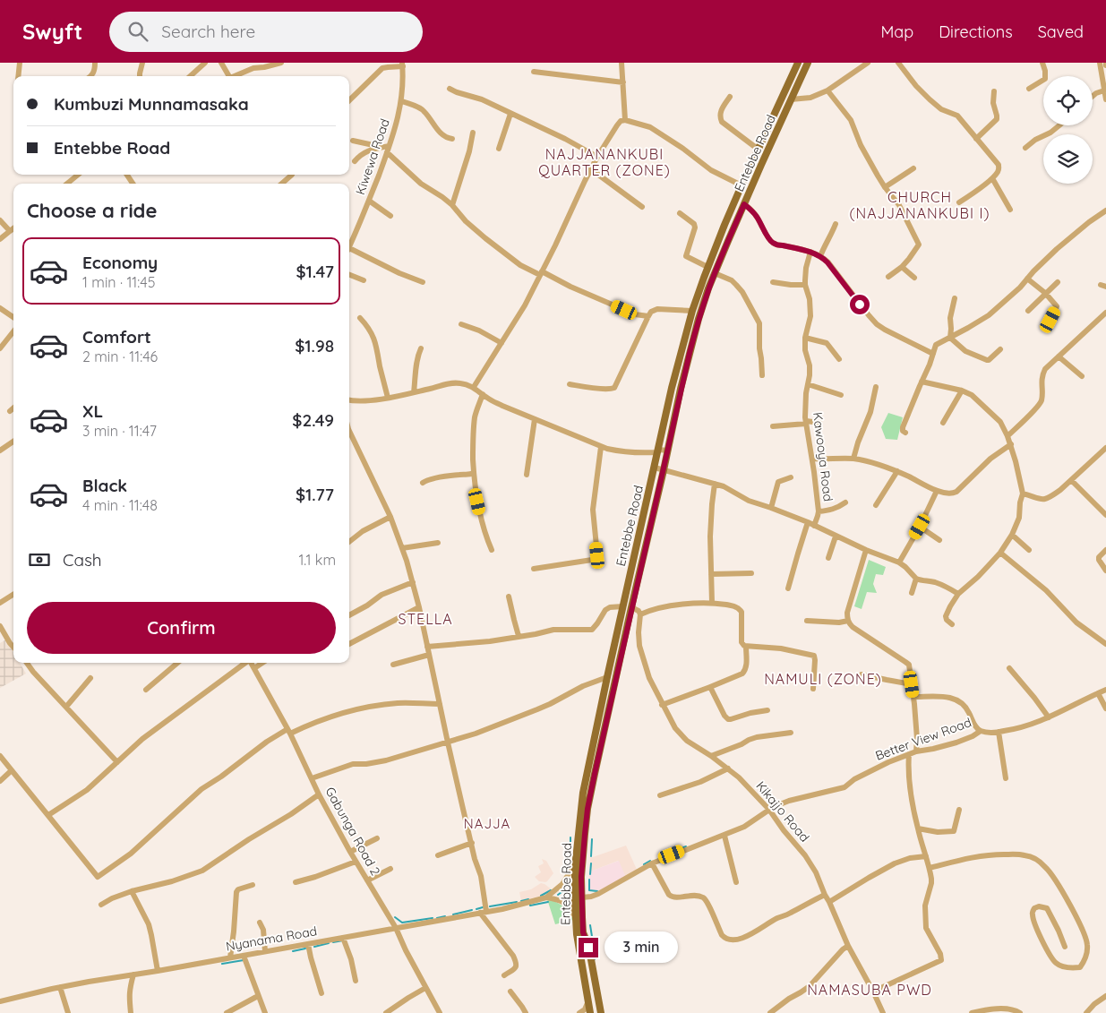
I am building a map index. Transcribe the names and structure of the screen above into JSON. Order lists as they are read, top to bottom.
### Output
{
  "streets": {
    "main road": ["Entebbe Road"],
    "street": [
      "Kiwewa Road",
      "Kawooya Road",
      "Better View Road",
      "Kikajjo Road",
      "Gabunga Road 2",
      "Nyanama Road"
    ]
  },
  "crossings": [
    ["Entebbe Road", "Better View Road"],
    ["Entebbe Road", "Nyanama Road"],
    ["Better View Road", "Kikajjo Road"],
    ["Gabunga Road 2", "Nyanama Road"]
  ],
  "districts": [
    "NAJJANANKUBI QUARTER (ZONE)",
    "CHURCH (NAJJANANKUBI I)",
    "STELLA",
    "NAMULI (ZONE)",
    "NAJJA",
    "NAMASUBA PWD"
  ],
  "page": {
    "header": "Swyft",
    "search": "Search here",
    "nav": ["Map", "Directions", "Saved"],
    "banner": ["Kumbuzi Munnamasaka", "Entebbe Road"],
    "heading": "Choose a ride",
    "list": [
      {
        "name": "Economy",
        "note": "1 min · 11:45",
        "value": "$1.47"
      },
      {
        "name": "Comfort",
        "note": "2 min · 11:46",
        "value": "$1.98"
      },
      {
        "name": "XL",
        "note": "3 min · 11:47",
        "value": "$2.49"
      },
      {
        "name": "Black",
        "note": "4 min · 11:48",
        "value": "$1.77"
      }
    ],
    "pay": ["Cash", "1.1 km"],
    "buttons": "Confirm",
    "bubble": "3 min"
  }
}
